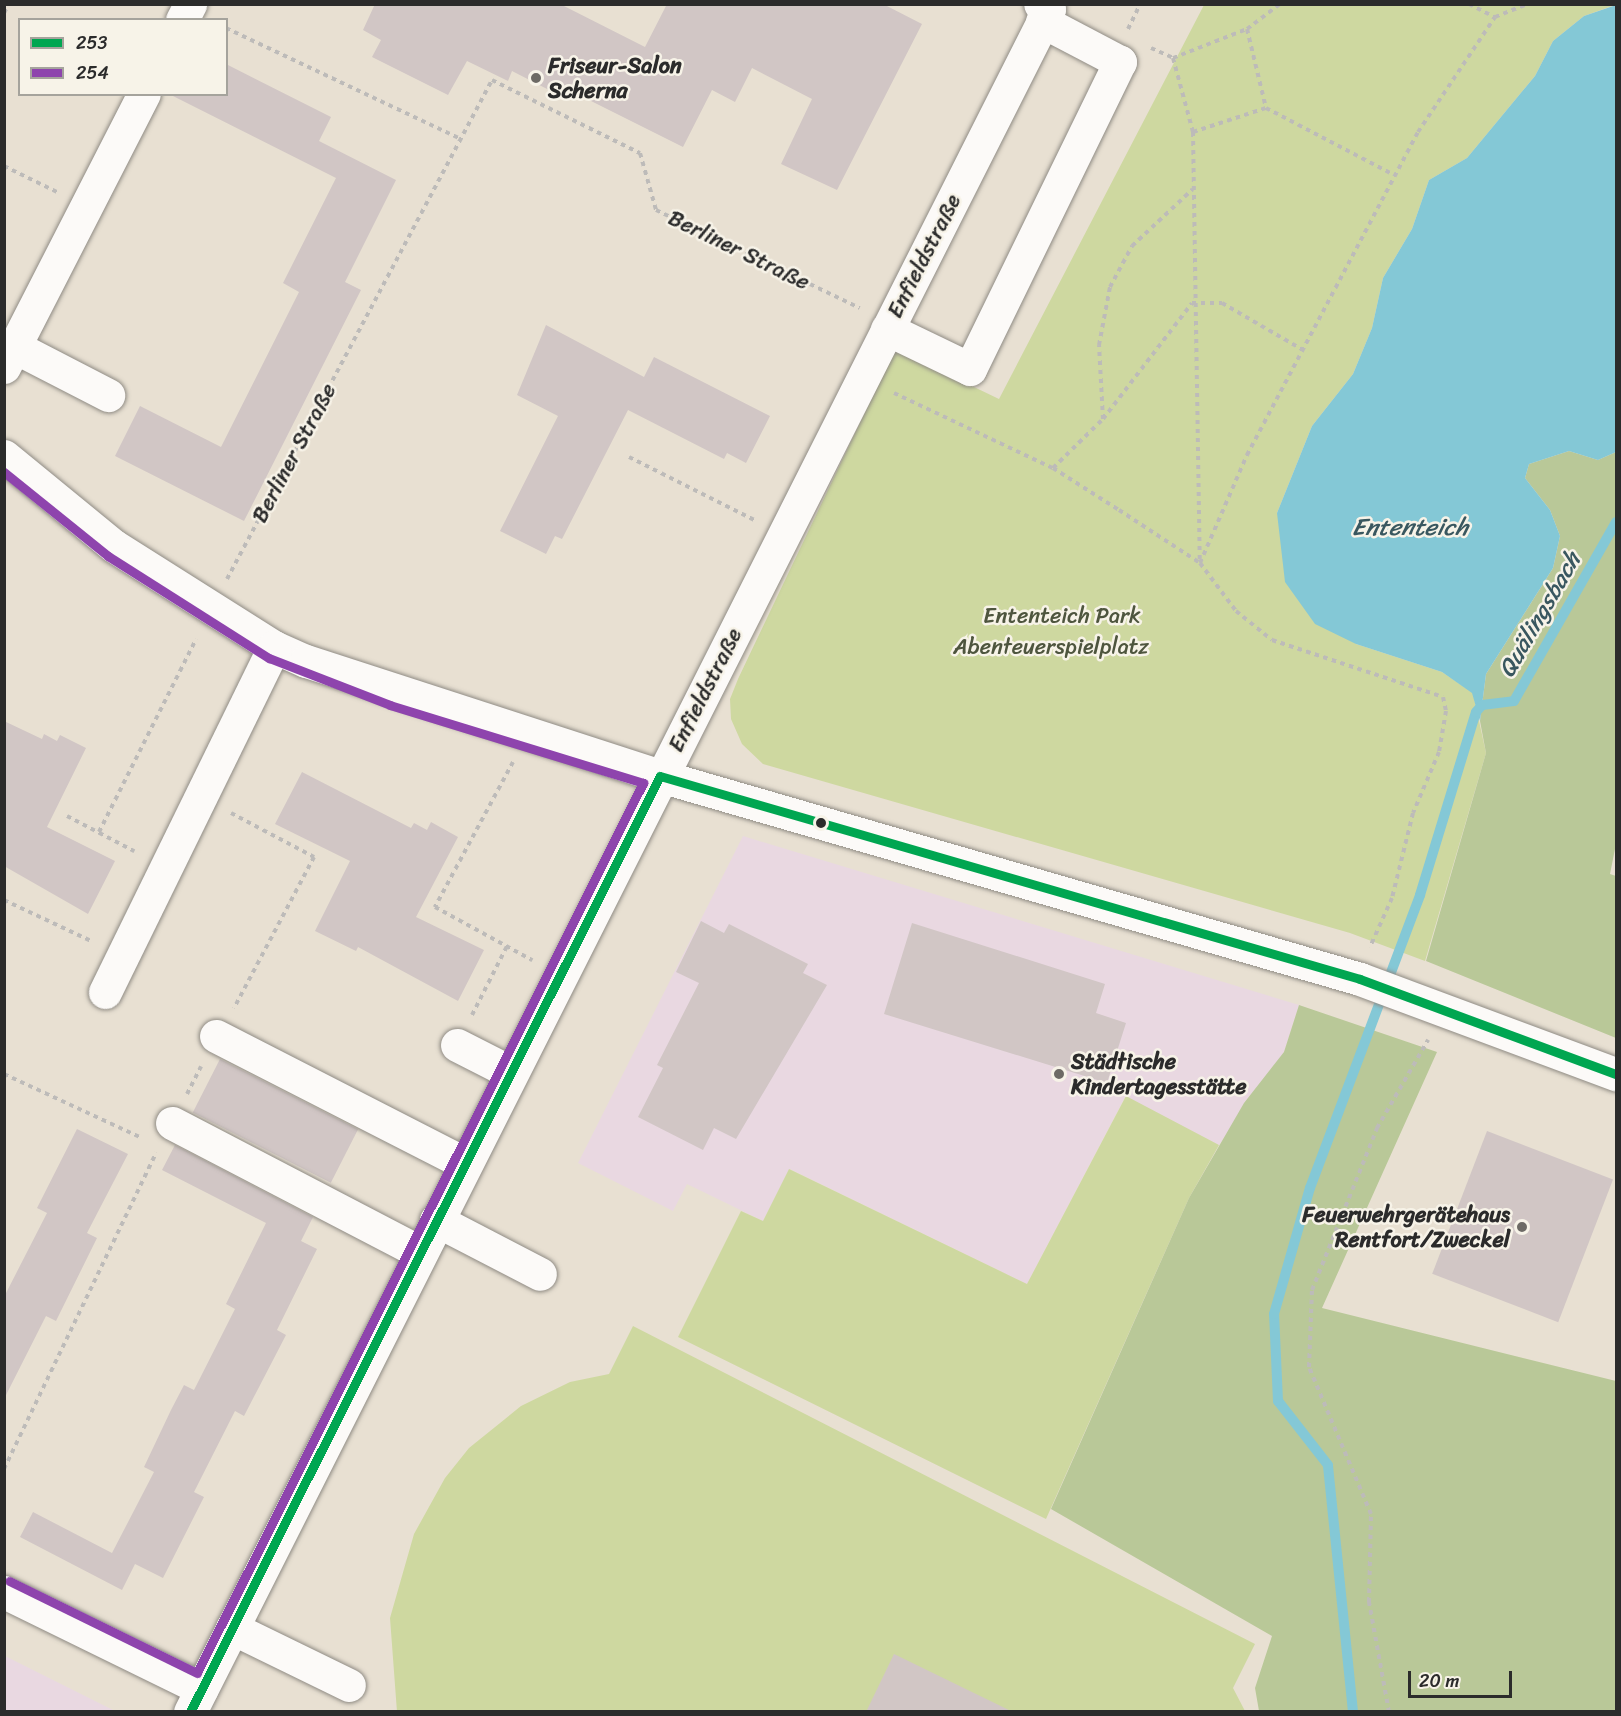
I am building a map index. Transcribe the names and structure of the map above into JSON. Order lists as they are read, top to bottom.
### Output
{
  "streets": {
    "street": ["Enfieldstraße"],
    "path": ["Berliner Straße"]
  },
  "crossings": [
    ["Berliner Straße", "Enfieldstraße"]
  ],
  "water": ["Ententeich", "Quälingsbach"],
  "parks": ["Ententeich Park", "Abenteuerspielplatz"],
  "places": ["Friseur-Salon Scherna", "Städtische Kindertagesstätte", "Feuerwehrgerätehaus Rentfort/Zweckel"],
  "lines": ["transit line 254", "transit line 253"],
  "legend": ["253", "254"],
  "scale_bar": "20 m"
}
